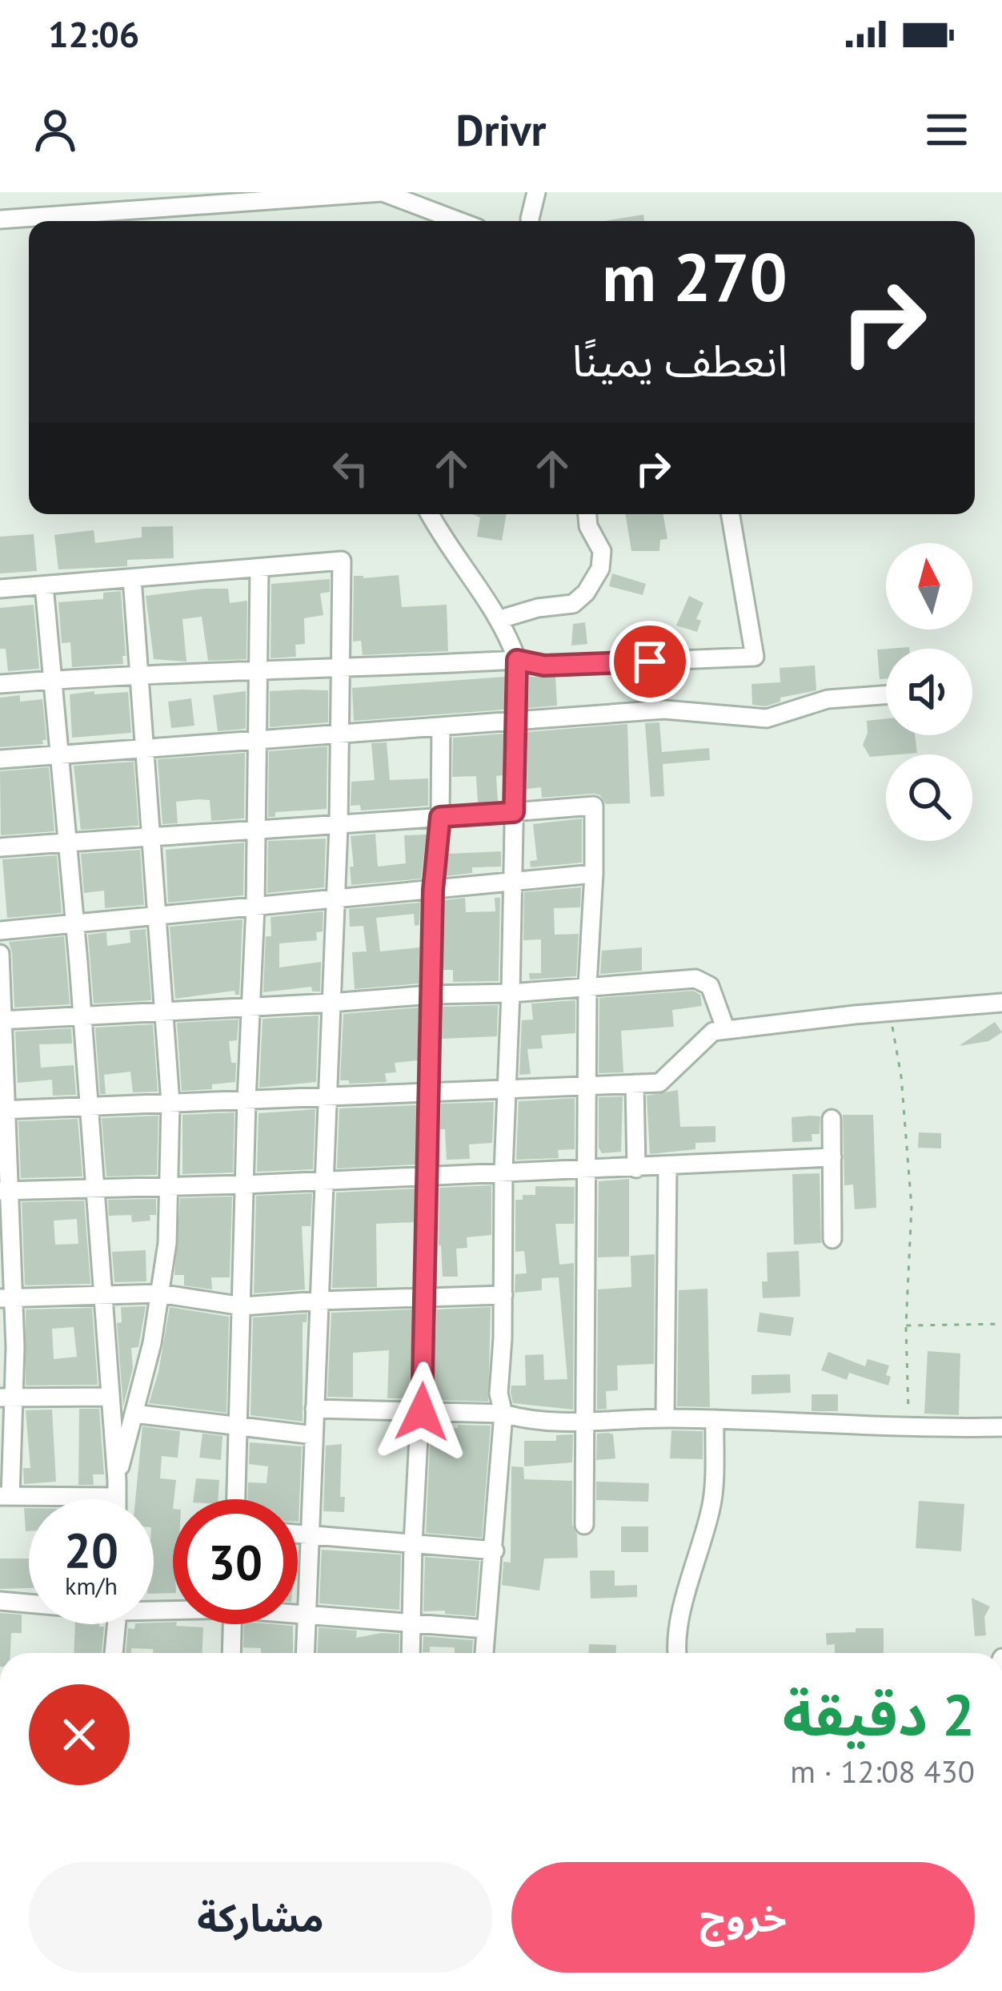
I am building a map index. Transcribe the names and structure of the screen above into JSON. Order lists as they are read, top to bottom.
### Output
{
  "north": "top",
  "page": {
    "status": "12:06",
    "header": "Drivr",
    "turn": ["270 m", "انعطف يمينًا"],
    "speed": "20 km/h",
    "limit": "30",
    "heading": ["2 دقيقة", "430 m · 12:08"],
    "buttons": ["خروج", "مشاركة"]
  }
}
